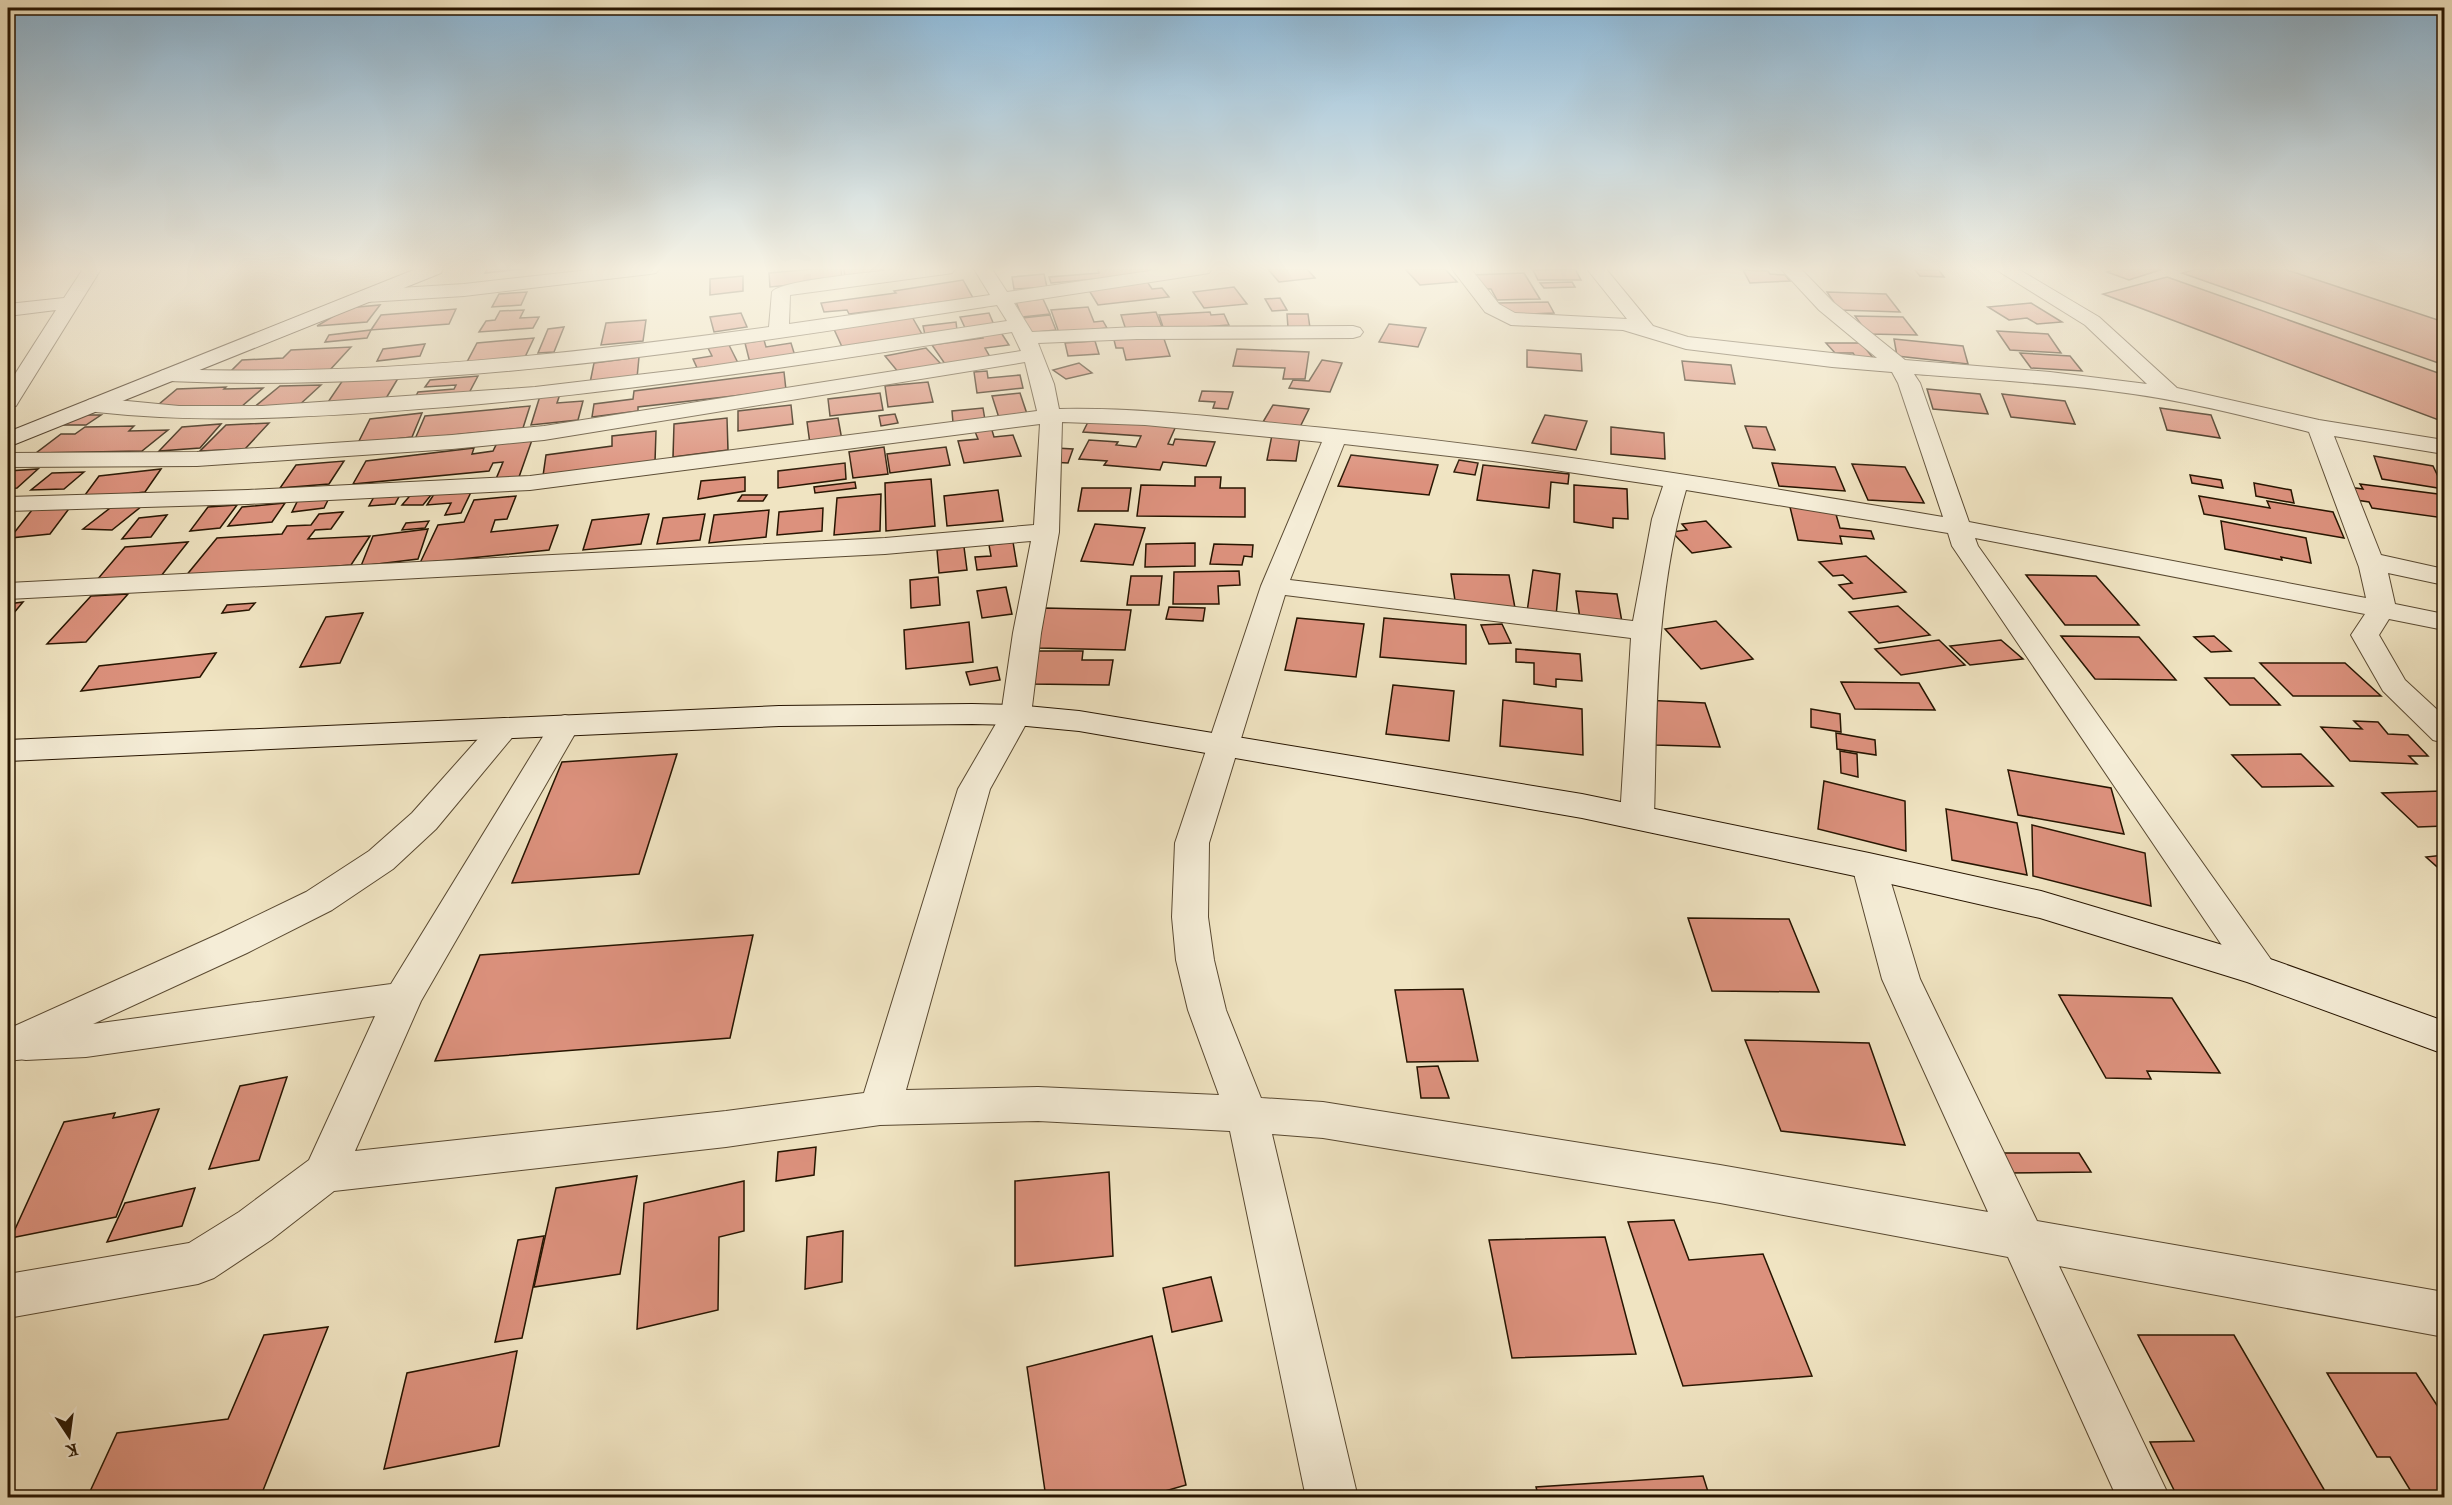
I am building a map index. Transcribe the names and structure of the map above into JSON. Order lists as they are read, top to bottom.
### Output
{
  "north": "bottom"
}
